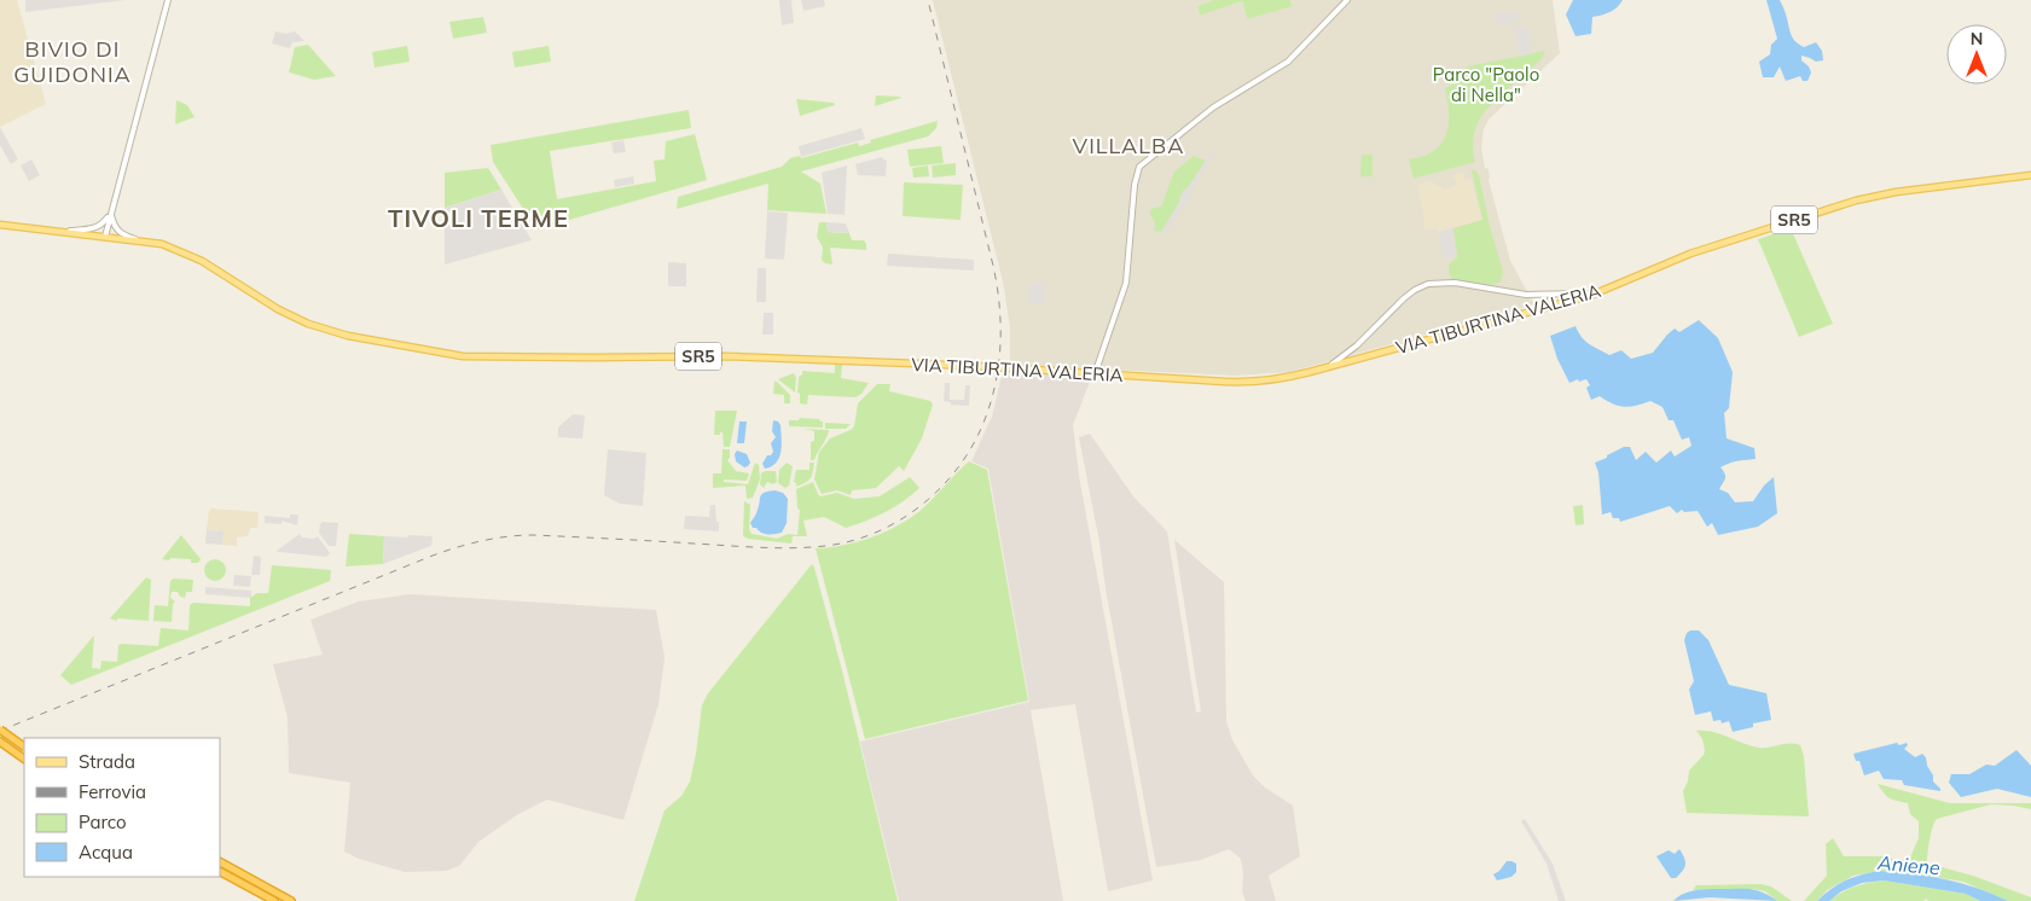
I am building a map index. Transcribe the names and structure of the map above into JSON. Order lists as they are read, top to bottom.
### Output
{
  "streets": {
    "main road": ["SR5", "VIA TIBURTINA VALERIA"]
  },
  "districts": ["BIVIO DI GUIDONIA", "VILLALBA", "TIVOLI TERME"],
  "water": ["Aniene"],
  "parks": ["Parco \"Paolo di Nella\""],
  "legend": [
    "Strada",
    "Ferrovia",
    "Parco",
    "Acqua"
  ],
  "north": "top"
}
